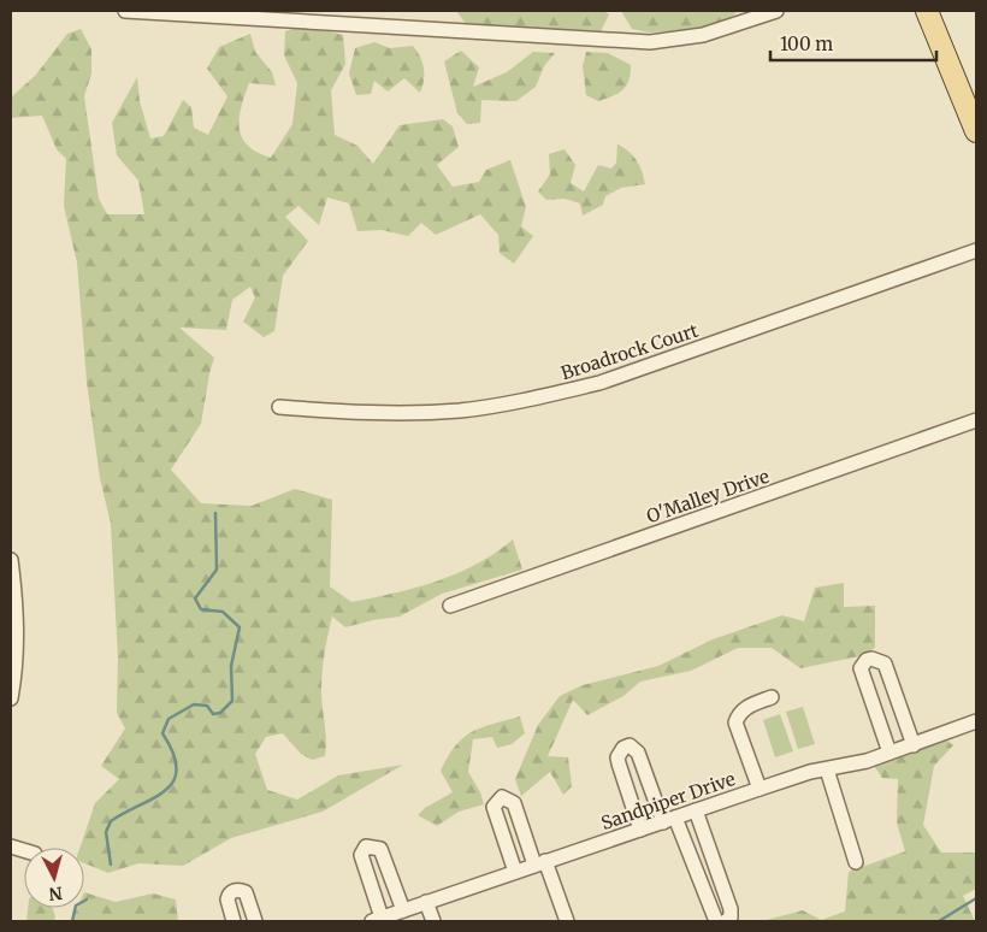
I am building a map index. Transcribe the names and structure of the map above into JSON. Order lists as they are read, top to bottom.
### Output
{
  "streets": {
    "street": ["Broadrock Court", "O'Malley Drive", "Sandpiper Drive"]
  },
  "scale_bar": "100 m",
  "north": "bottom"
}
